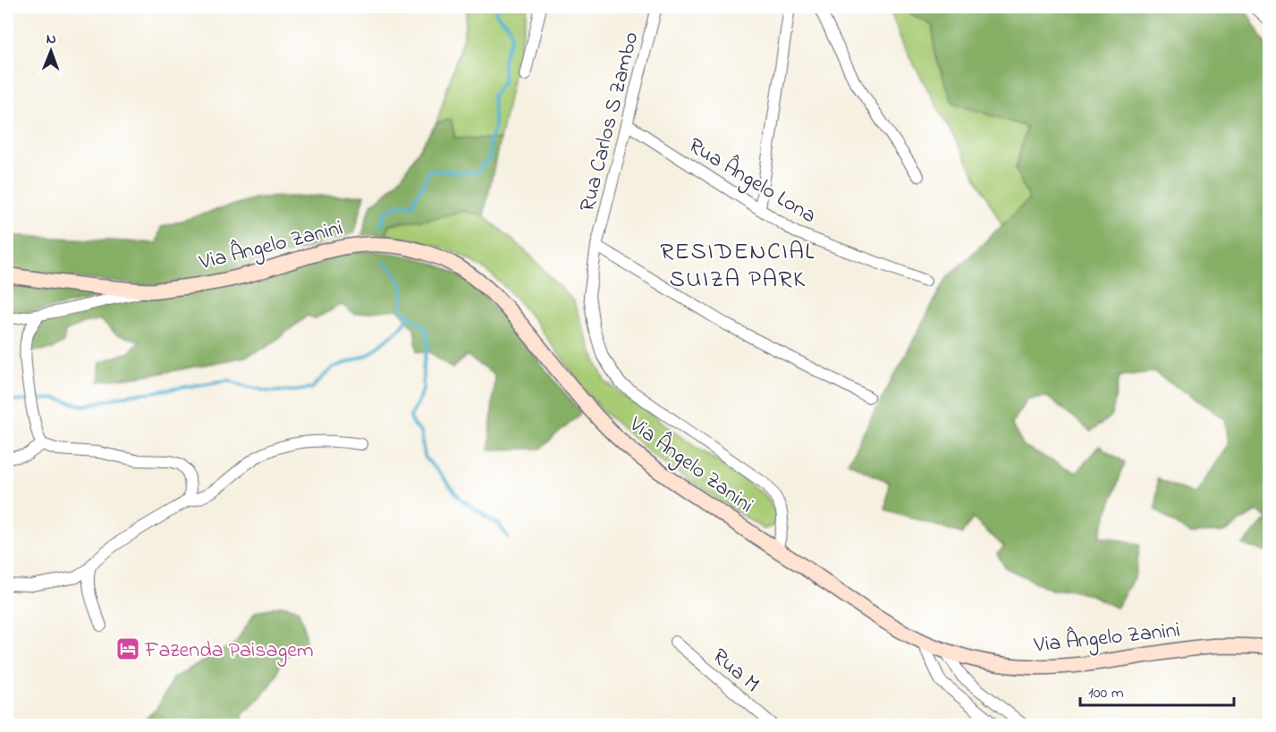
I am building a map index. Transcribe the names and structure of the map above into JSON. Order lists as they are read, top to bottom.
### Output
{
  "streets": {
    "street": [
      "Rua Carlos S Zambo",
      "Rua Ângelo Lona",
      "Via Ângelo Zanini",
      "Rua M"
    ]
  },
  "crossings": [
    ["Rua Carlos S Zambo", "Rua Ângelo Lona"],
    ["Rua Carlos S Zambo", "Via Ângelo Zanini"]
  ],
  "districts": ["RESIDENCIAL SUIZA PARK"],
  "places": {
    "hotel": ["Fazenda Paisagem"]
  },
  "scale_bar": "100 m",
  "north": "top"
}
